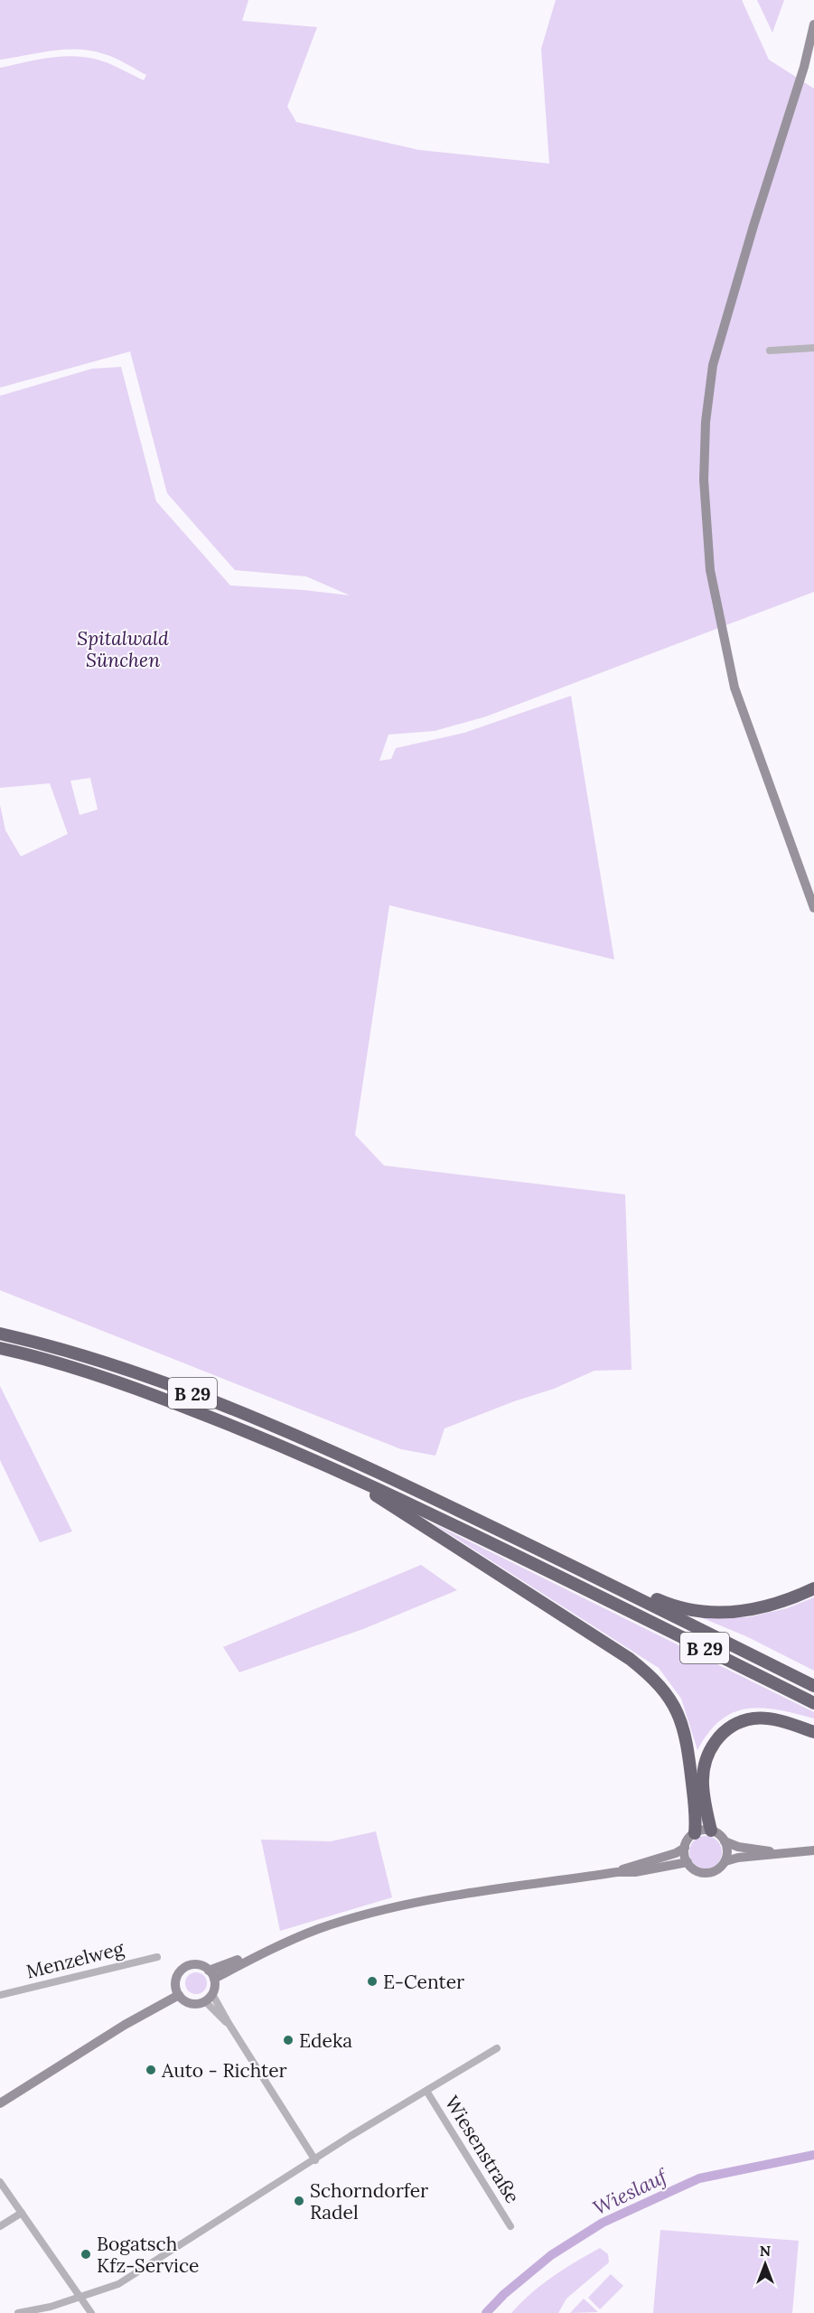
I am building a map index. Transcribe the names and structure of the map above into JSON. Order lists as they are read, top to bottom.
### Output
{
  "streets": {
    "highway": ["B 29"],
    "street": ["Menzelweg", "Wiesenstraße"]
  },
  "water": ["Wieslauf"],
  "parks": ["Spitalwald Sünchen"],
  "places": [
    "E-Center",
    "Edeka",
    "Auto - Richter",
    "Schorndorfer Radel",
    "Bogatsch Kfz-Service"
  ],
  "north": "top"
}
